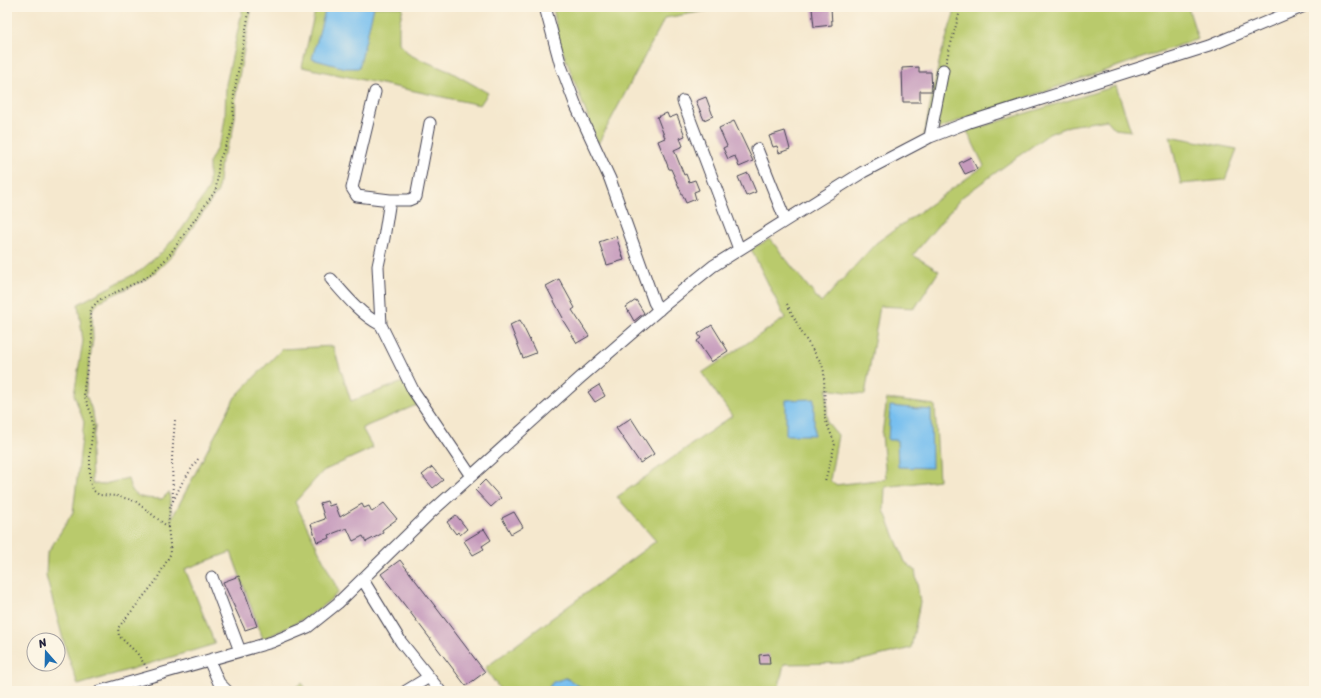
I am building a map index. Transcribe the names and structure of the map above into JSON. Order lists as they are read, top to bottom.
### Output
{
  "north": "top"
}
